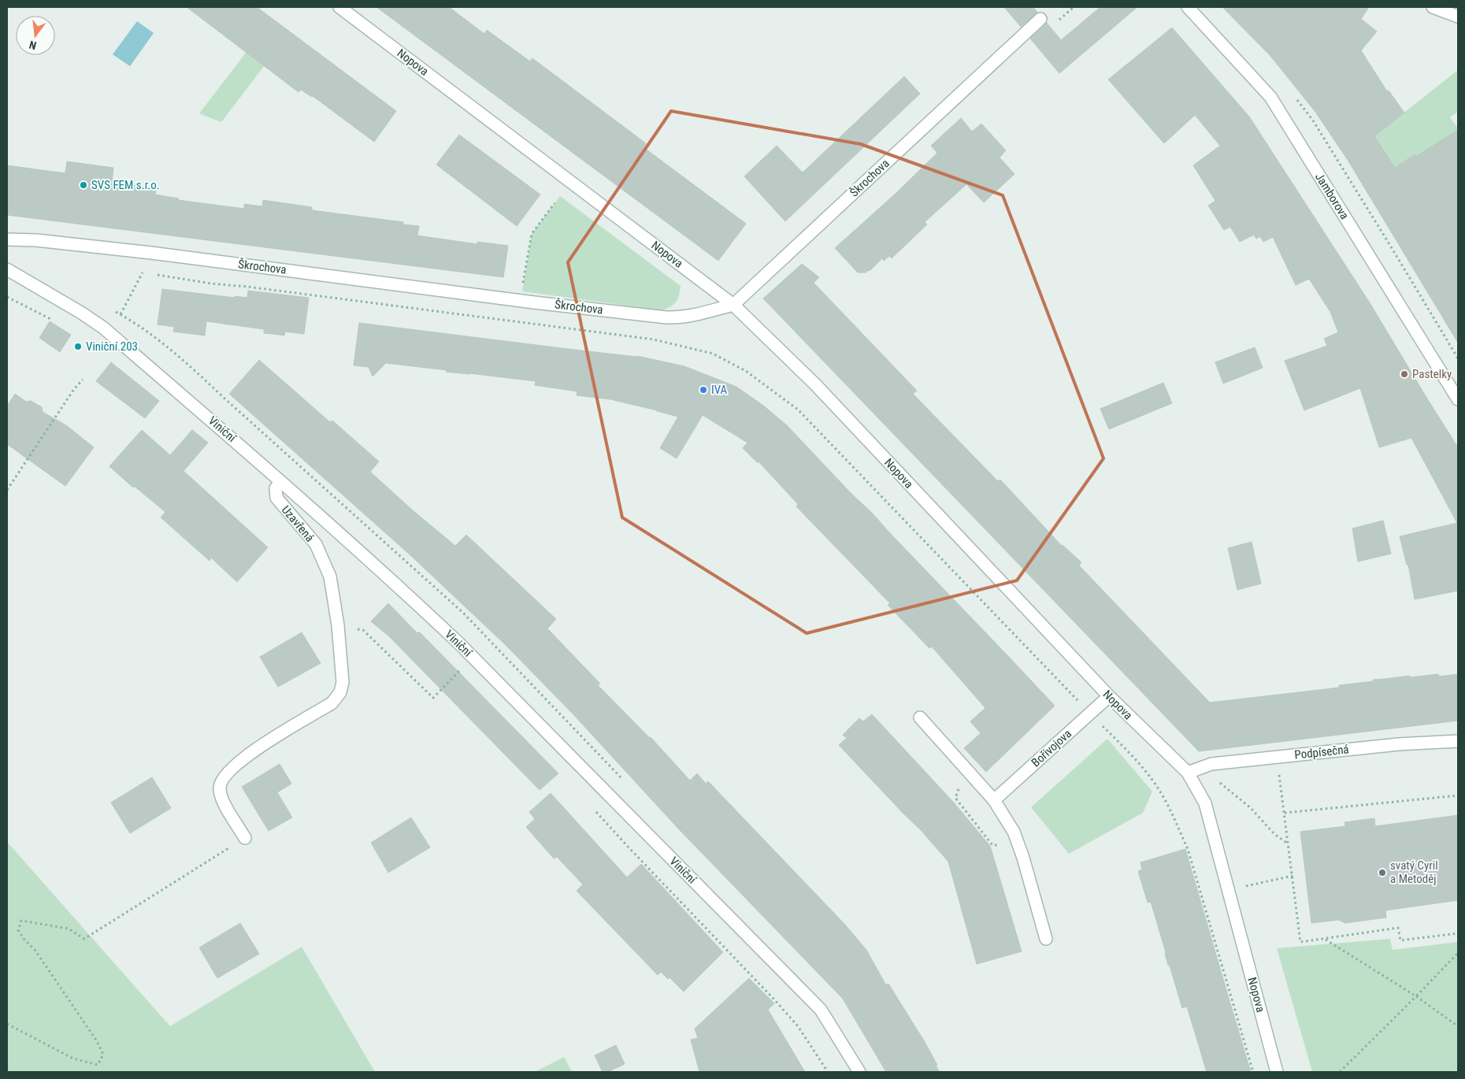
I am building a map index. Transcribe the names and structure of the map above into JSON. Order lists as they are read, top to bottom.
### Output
{
  "streets": {
    "street": [
      "Nopova",
      "Škrochova",
      "Jamborova",
      "Viniční",
      "Uzavřená",
      "Bořivojova",
      "Podpísečná"
    ]
  },
  "crossings": [
    ["Nopova", "Škrochova"],
    ["Nopova", "Bořivojova"],
    ["Nopova", "Podpísečná"],
    ["Viniční", "Uzavřená"]
  ],
  "places": [
    "SVS FEM s.r.o.",
    "Viniční 203",
    "Pastelky",
    "IVA",
    "svatý Cyril a Metoděj"
  ],
  "north": "bottom"
}
